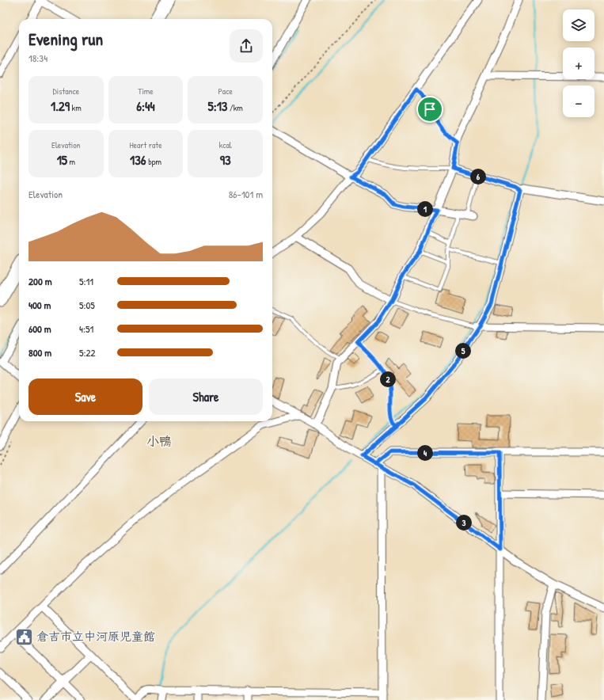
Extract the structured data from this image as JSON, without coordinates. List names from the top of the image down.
{
  "districts": ["小鴨"],
  "places": {
    "public building": ["倉吉市立中河原児童館"]
  },
  "page": {
    "map_buttons": ["+", "−"],
    "heading": ["Evening run", "18:34"],
    "stats": [
      ["Distance", "1.29 km"],
      ["Time", "6:44"],
      ["Pace", "5:13 /km"],
      ["Elevation", "15 m"],
      ["Heart rate", "136 bpm"],
      ["kcal", "93"]
    ],
    "pins": [
      "6",
      "1",
      "5",
      "2",
      "4",
      "3"
    ],
    "chart": ["Elevation", "86–101 m"],
    "list": [
      {
        "name": "200 m",
        "note": "5:11"
      },
      {
        "name": "400 m",
        "note": "5:05"
      },
      {
        "name": "600 m",
        "note": "4:51"
      },
      {
        "name": "800 m",
        "note": "5:22"
      }
    ],
    "buttons": ["Save", "Share"]
  }
}
